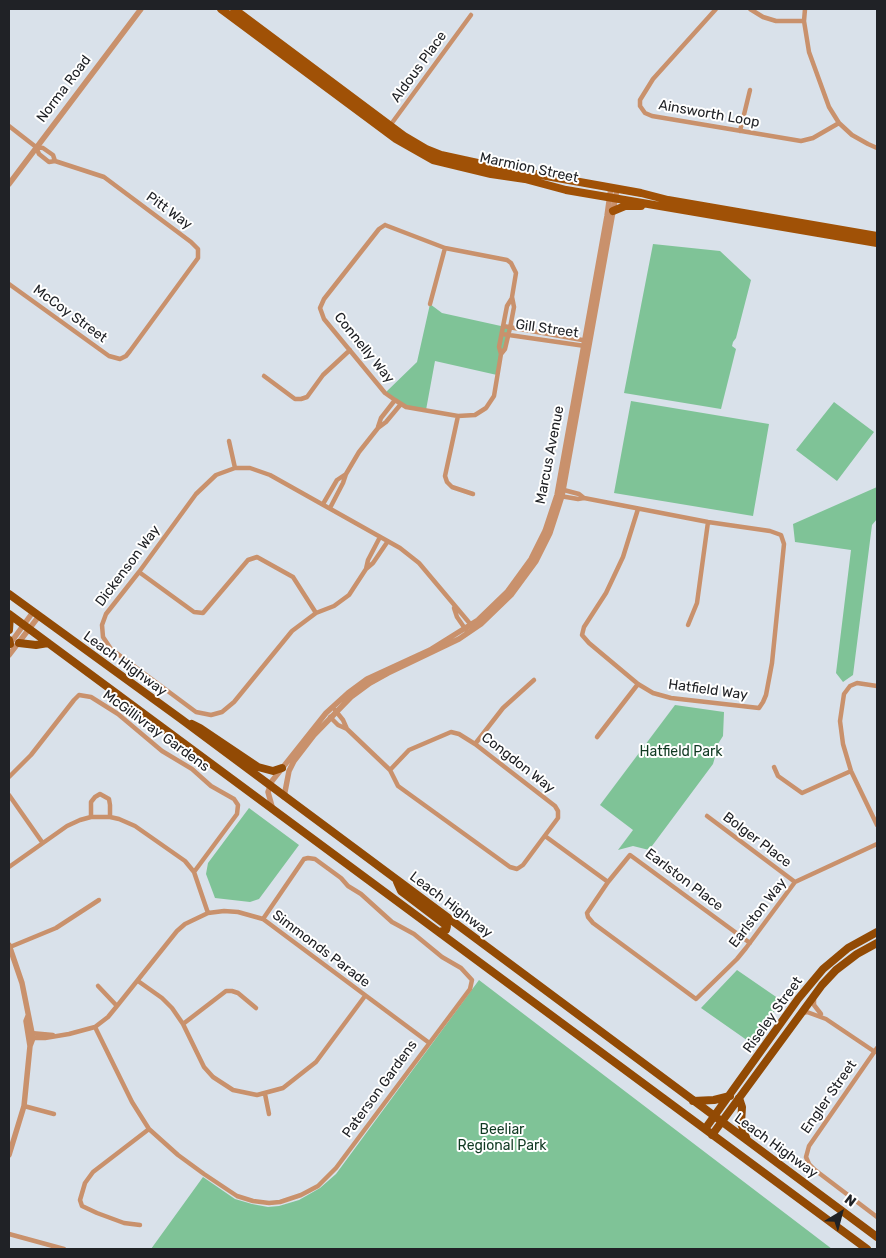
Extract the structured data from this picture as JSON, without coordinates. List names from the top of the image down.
{
  "streets": {
    "highway": ["Leach Highway", "Riseley Street"],
    "main road": ["Marmion Street"],
    "street": [
      "Aldous Place",
      "Norma Road",
      "Ainsworth Loop",
      "Pitt Way",
      "McCoy Street",
      "Gill Street",
      "Connelly Way",
      "Marcus Avenue",
      "Dickenson Way",
      "Hatfield Way",
      "McGillivray Gardens",
      "Congdon Way",
      "Bolger Place",
      "Earlston Place",
      "Earlston Way",
      "Simmonds Parade",
      "Paterson Gardens",
      "Engler Street"
    ]
  },
  "crossings": [
    ["Aldous Place", "Marmion Street"],
    ["Norma Road", "Pitt Way"],
    ["Marmion Street", "Marcus Avenue"],
    ["Pitt Way", "McCoy Street"],
    ["Gill Street", "Connelly Way"],
    ["Gill Street", "Marcus Avenue"],
    ["Marcus Avenue", "Leach Highway"],
    ["Marcus Avenue", "Hatfield Way"],
    ["Marcus Avenue", "Congdon Way"],
    ["Leach Highway", "Riseley Street"],
    ["Bolger Place", "Earlston Way"],
    ["Earlston Place", "Earlston Way"],
    ["Simmonds Parade", "Paterson Gardens"]
  ],
  "parks": ["Hatfield Park", "Beeliar Regional Park"],
  "north": "top right"
}
